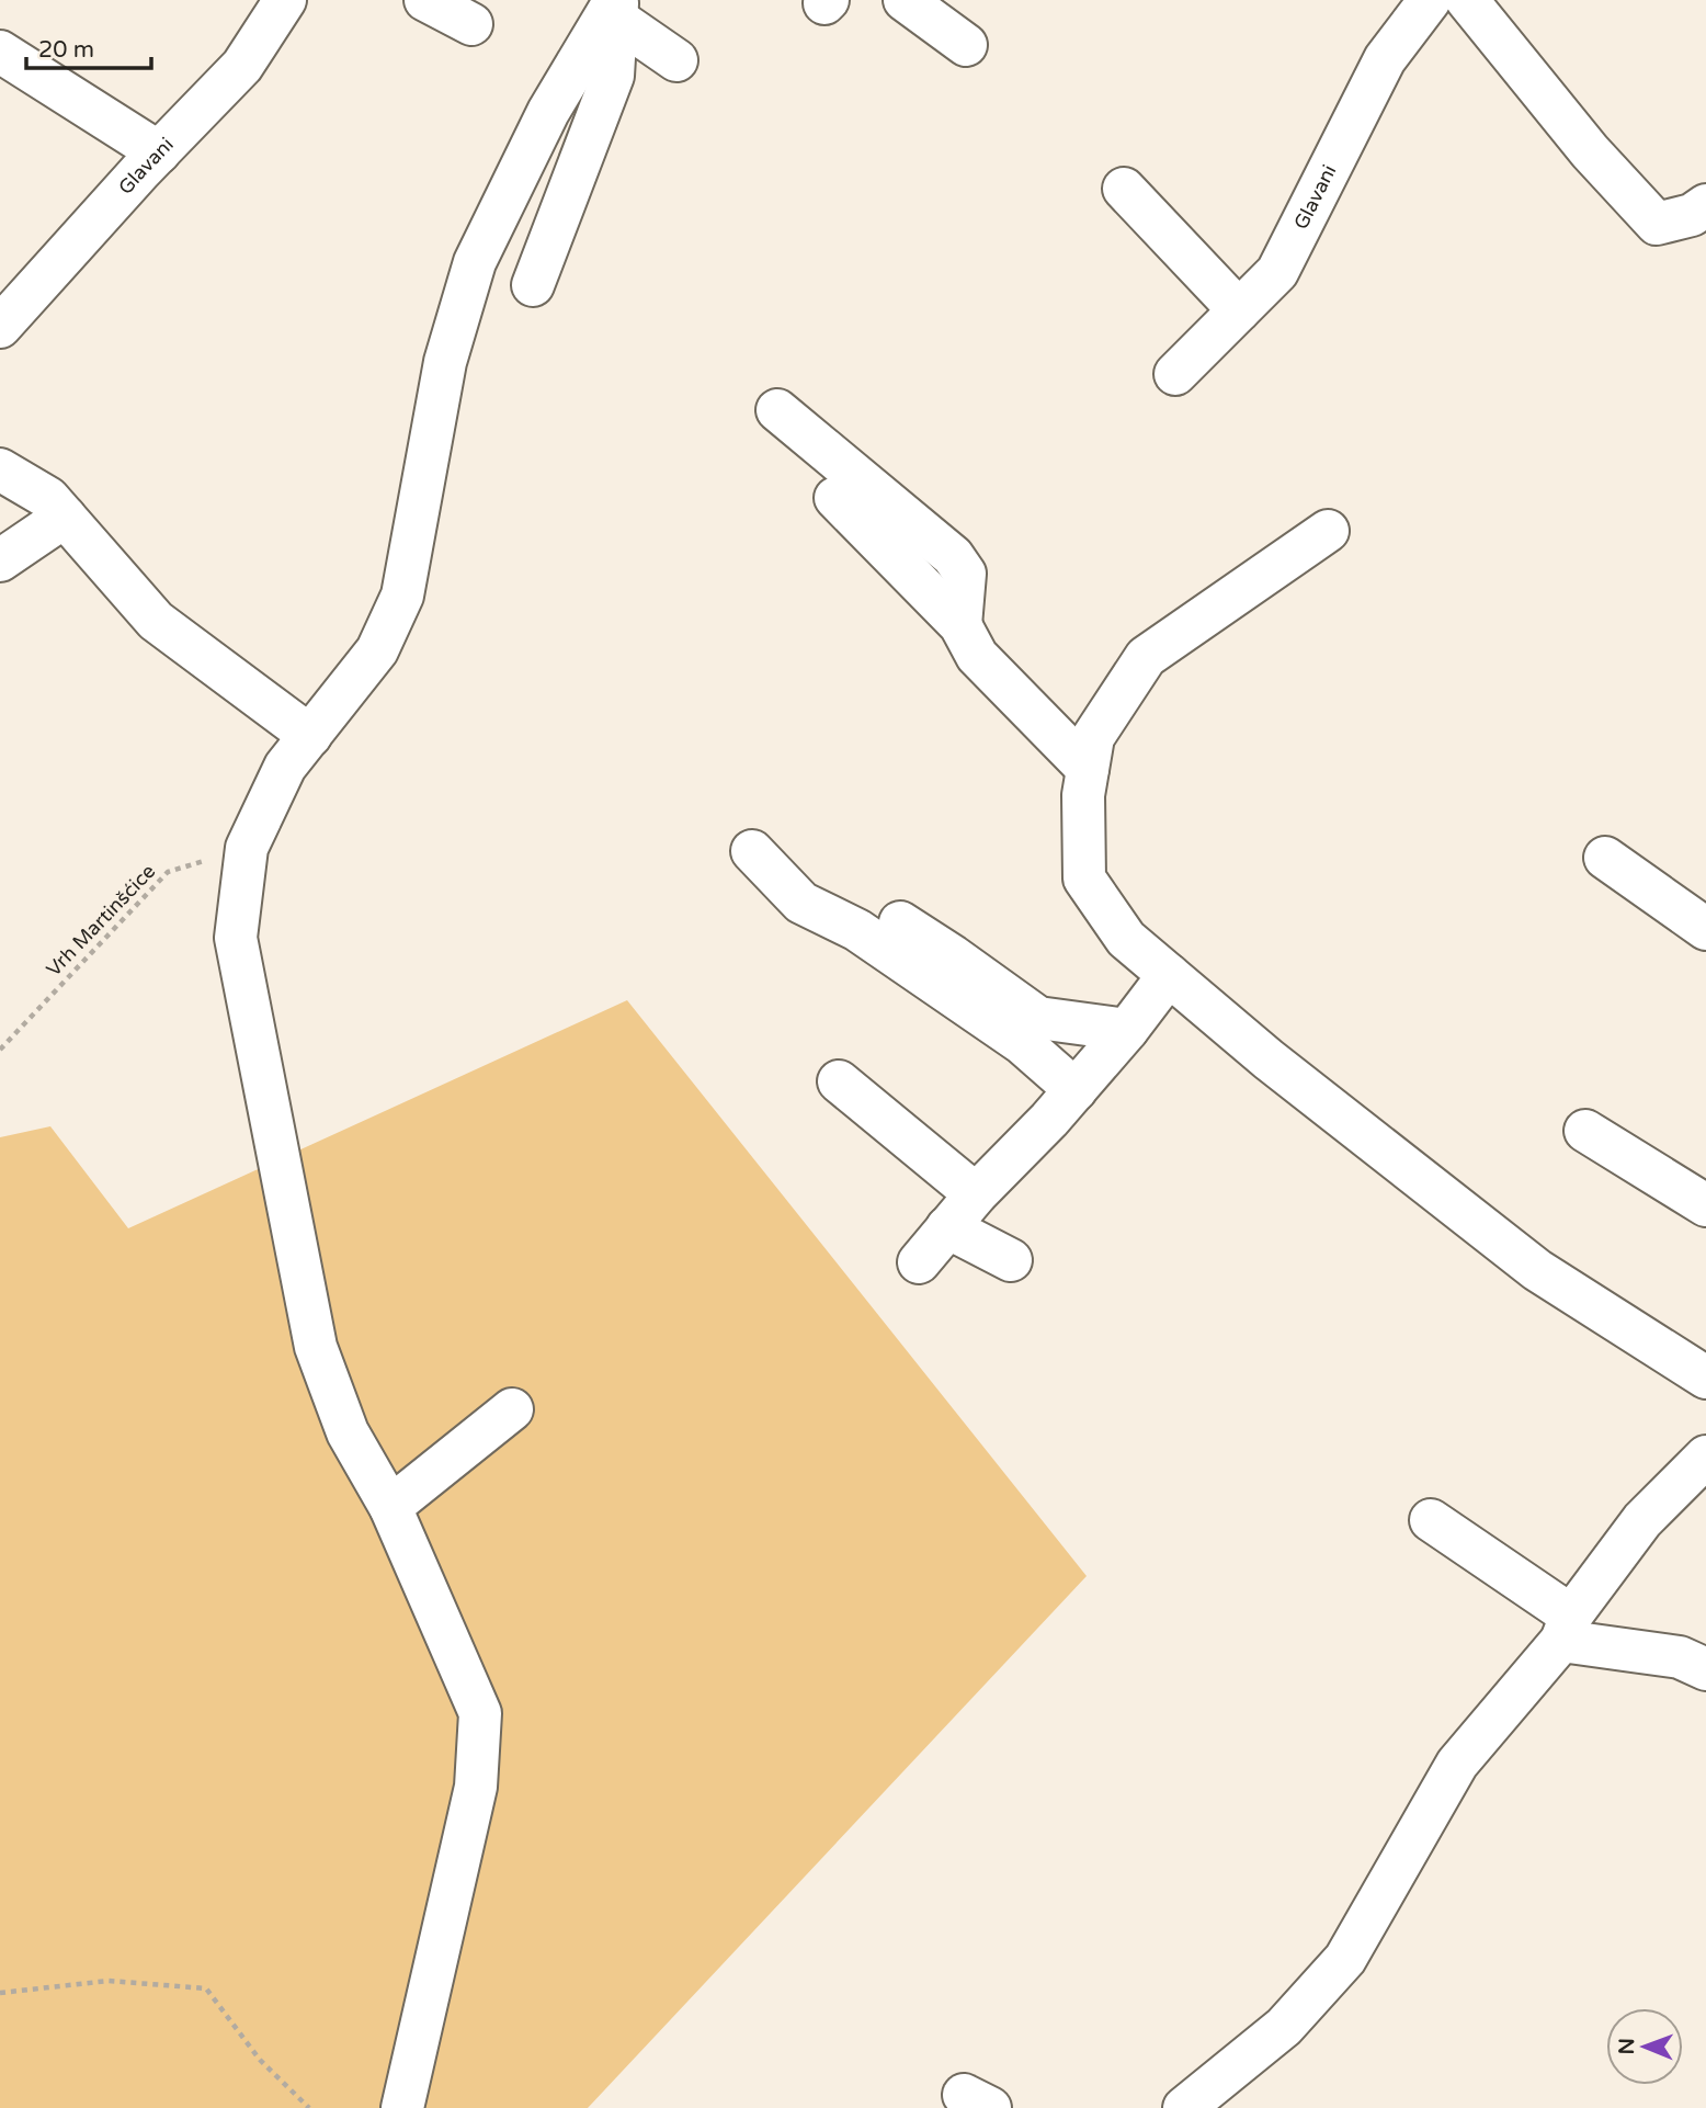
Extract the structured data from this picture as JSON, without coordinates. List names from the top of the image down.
{
  "streets": {
    "street": ["Glavani"],
    "path": ["Vrh Martinšćice"]
  },
  "scale_bar": "20 m",
  "north": "left"
}
